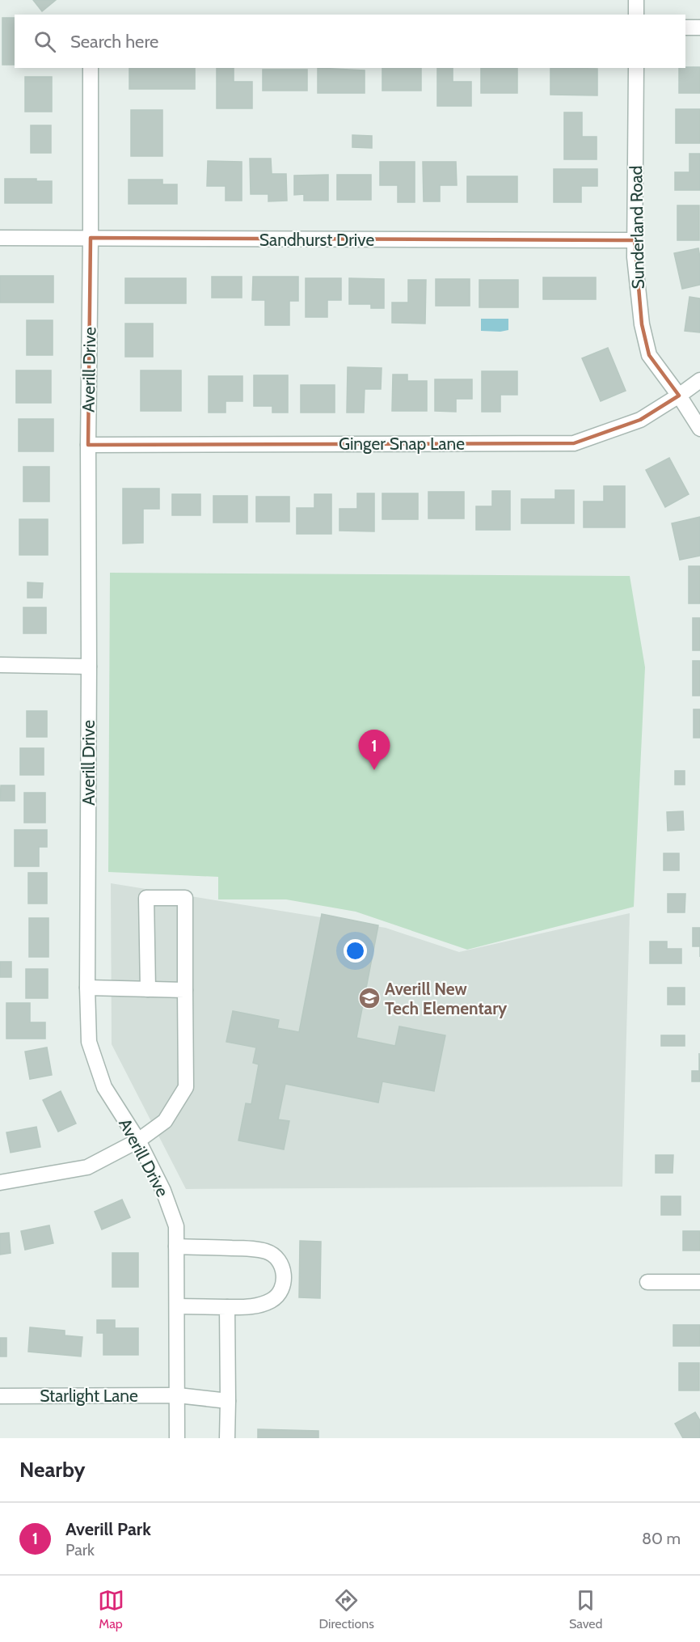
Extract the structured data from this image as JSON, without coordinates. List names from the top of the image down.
{
  "streets": {
    "street": [
      "Sunderland Road",
      "Sandhurst Drive",
      "Averill Drive",
      "Ginger Snap Lane",
      "Starlight Lane"
    ]
  },
  "crossings": [
    ["Sunderland Road", "Sandhurst Drive"],
    ["Sunderland Road", "Ginger Snap Lane"],
    ["Sandhurst Drive", "Averill Drive"],
    ["Averill Drive", "Ginger Snap Lane"],
    ["Averill Drive", "Starlight Lane"]
  ],
  "places": {
    "school or university": ["Averill New Tech Elementary"]
  },
  "page": {
    "search": "Search here",
    "pins": "1",
    "heading": "Nearby",
    "list": [
      {
        "mark": "1",
        "name": "Averill Park",
        "note": "Park",
        "value": "80 m"
      }
    ],
    "nav": ["Map", "Directions", "Saved"]
  }
}
